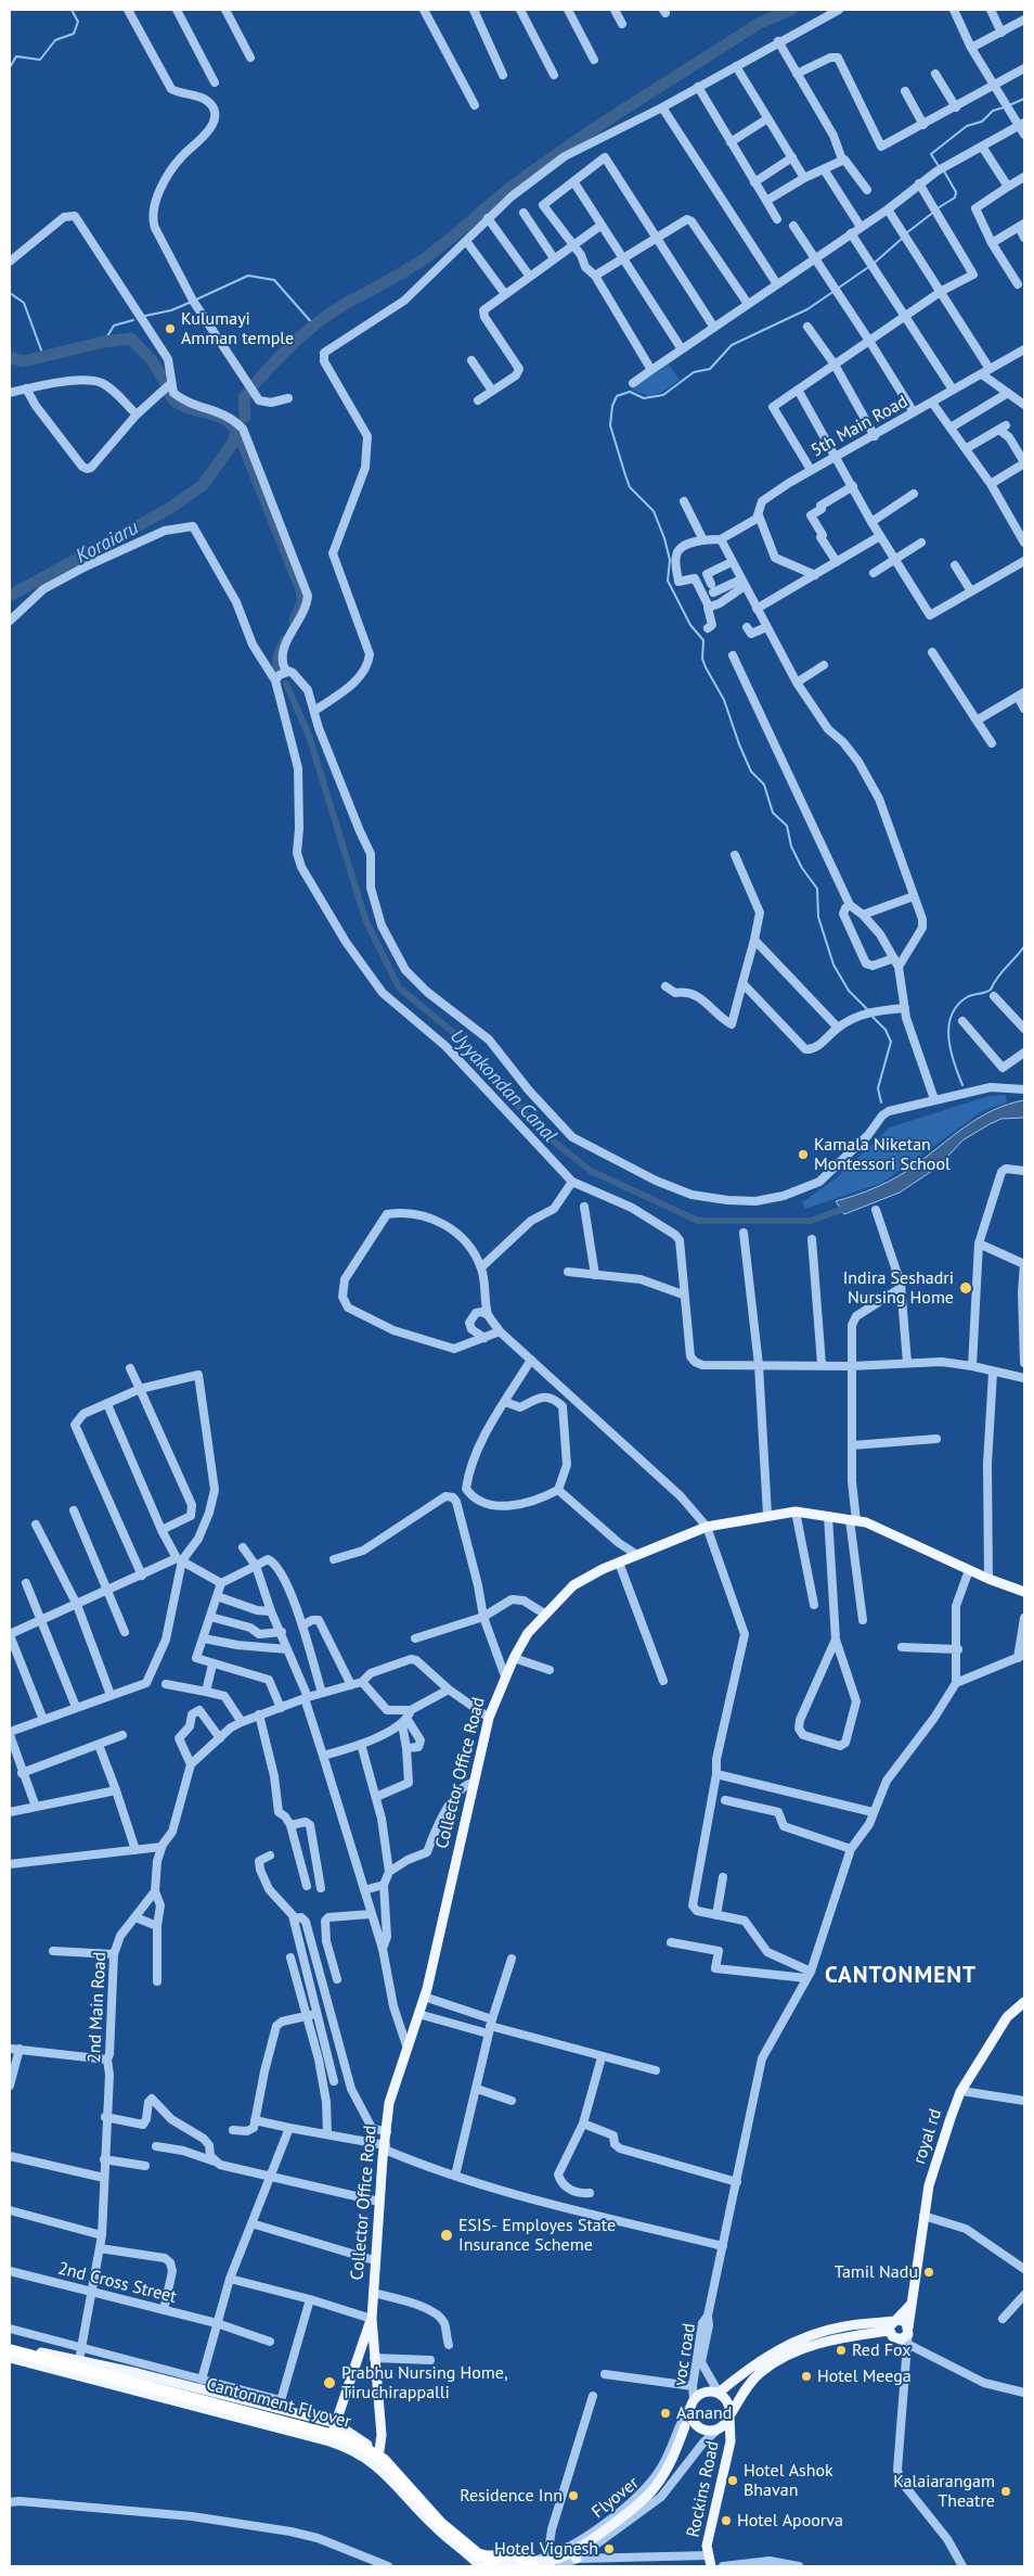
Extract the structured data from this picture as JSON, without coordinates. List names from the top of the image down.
{
  "streets": {
    "highway": ["Cantonment Flyover"],
    "main road": [
      "Collector Office Road",
      "royal rd",
      "Rockins Road",
      "Flyover"
    ],
    "street": [
      "5th Main Road",
      "2nd Main Road",
      "2nd Cross Street",
      "voc road"
    ]
  },
  "crossings": [
    ["Collector Office Road", "Flyover"],
    ["2nd Main Road", "2nd Cross Street"],
    ["voc road", "Rockins Road"],
    ["voc road", "Flyover"],
    ["Cantonment Flyover", "Flyover"],
    ["Rockins Road", "Flyover"]
  ],
  "districts": ["CANTONMENT"],
  "water": ["Koraiaru", "Uyyakondan Canal"],
  "places": [
    "Kulumayi Amman temple",
    "Kamala Niketan Montessori School",
    "Indira Seshadri Nursing Home",
    "ESIS- Employes State Insurance Scheme",
    "Tamil Nadu",
    "Red Fox",
    "Hotel Meega",
    "Prabhu Nursing Home, Tiruchirappalli",
    "Aanand",
    "Hotel Ashok Bhavan",
    "Kalaiarangam Theatre",
    "Residence Inn",
    "Hotel Apoorva",
    "Hotel Vignesh"
  ]
}
